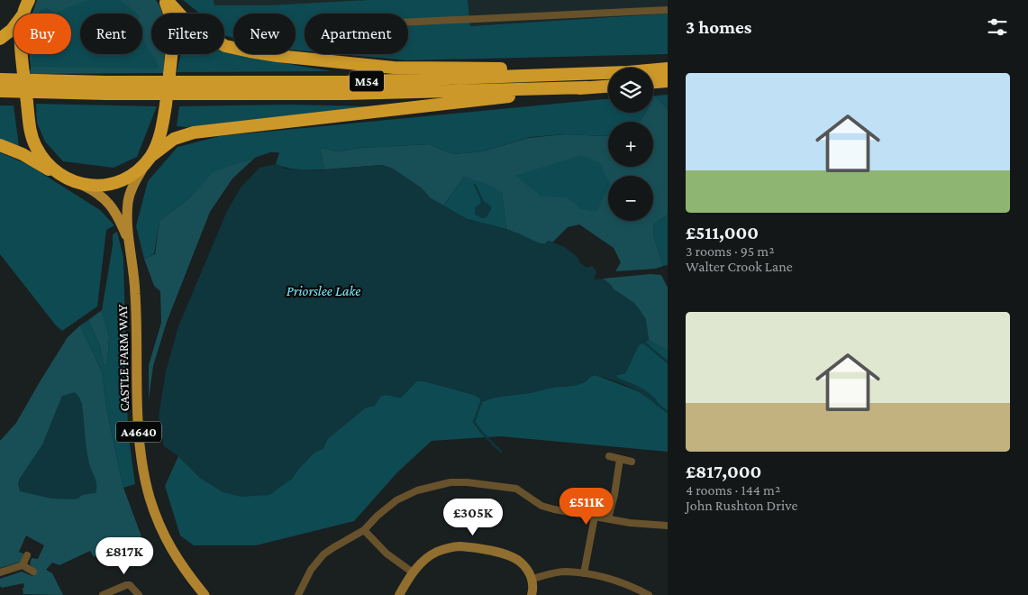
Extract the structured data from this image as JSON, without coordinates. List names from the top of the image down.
{
  "streets": {
    "highway": ["M54"],
    "main road": ["CASTLE FARM WAY", "A4640"]
  },
  "water": ["Priorslee Lake"],
  "page": {
    "heading": "3 homes",
    "chip": [
      "Buy",
      "Rent",
      "Filters",
      "New",
      "Apartment"
    ],
    "list": [
      {
        "name": "£511,000",
        "note": "3 rooms · 95 m² · Walter Crook Lane"
      },
      {
        "name": "£817,000",
        "note": "4 rooms · 144 m² · John Rushton Drive"
      }
    ],
    "map_buttons": ["+", "−"],
    "price": ["£511K", "£305K", "£817K"]
  }
}
